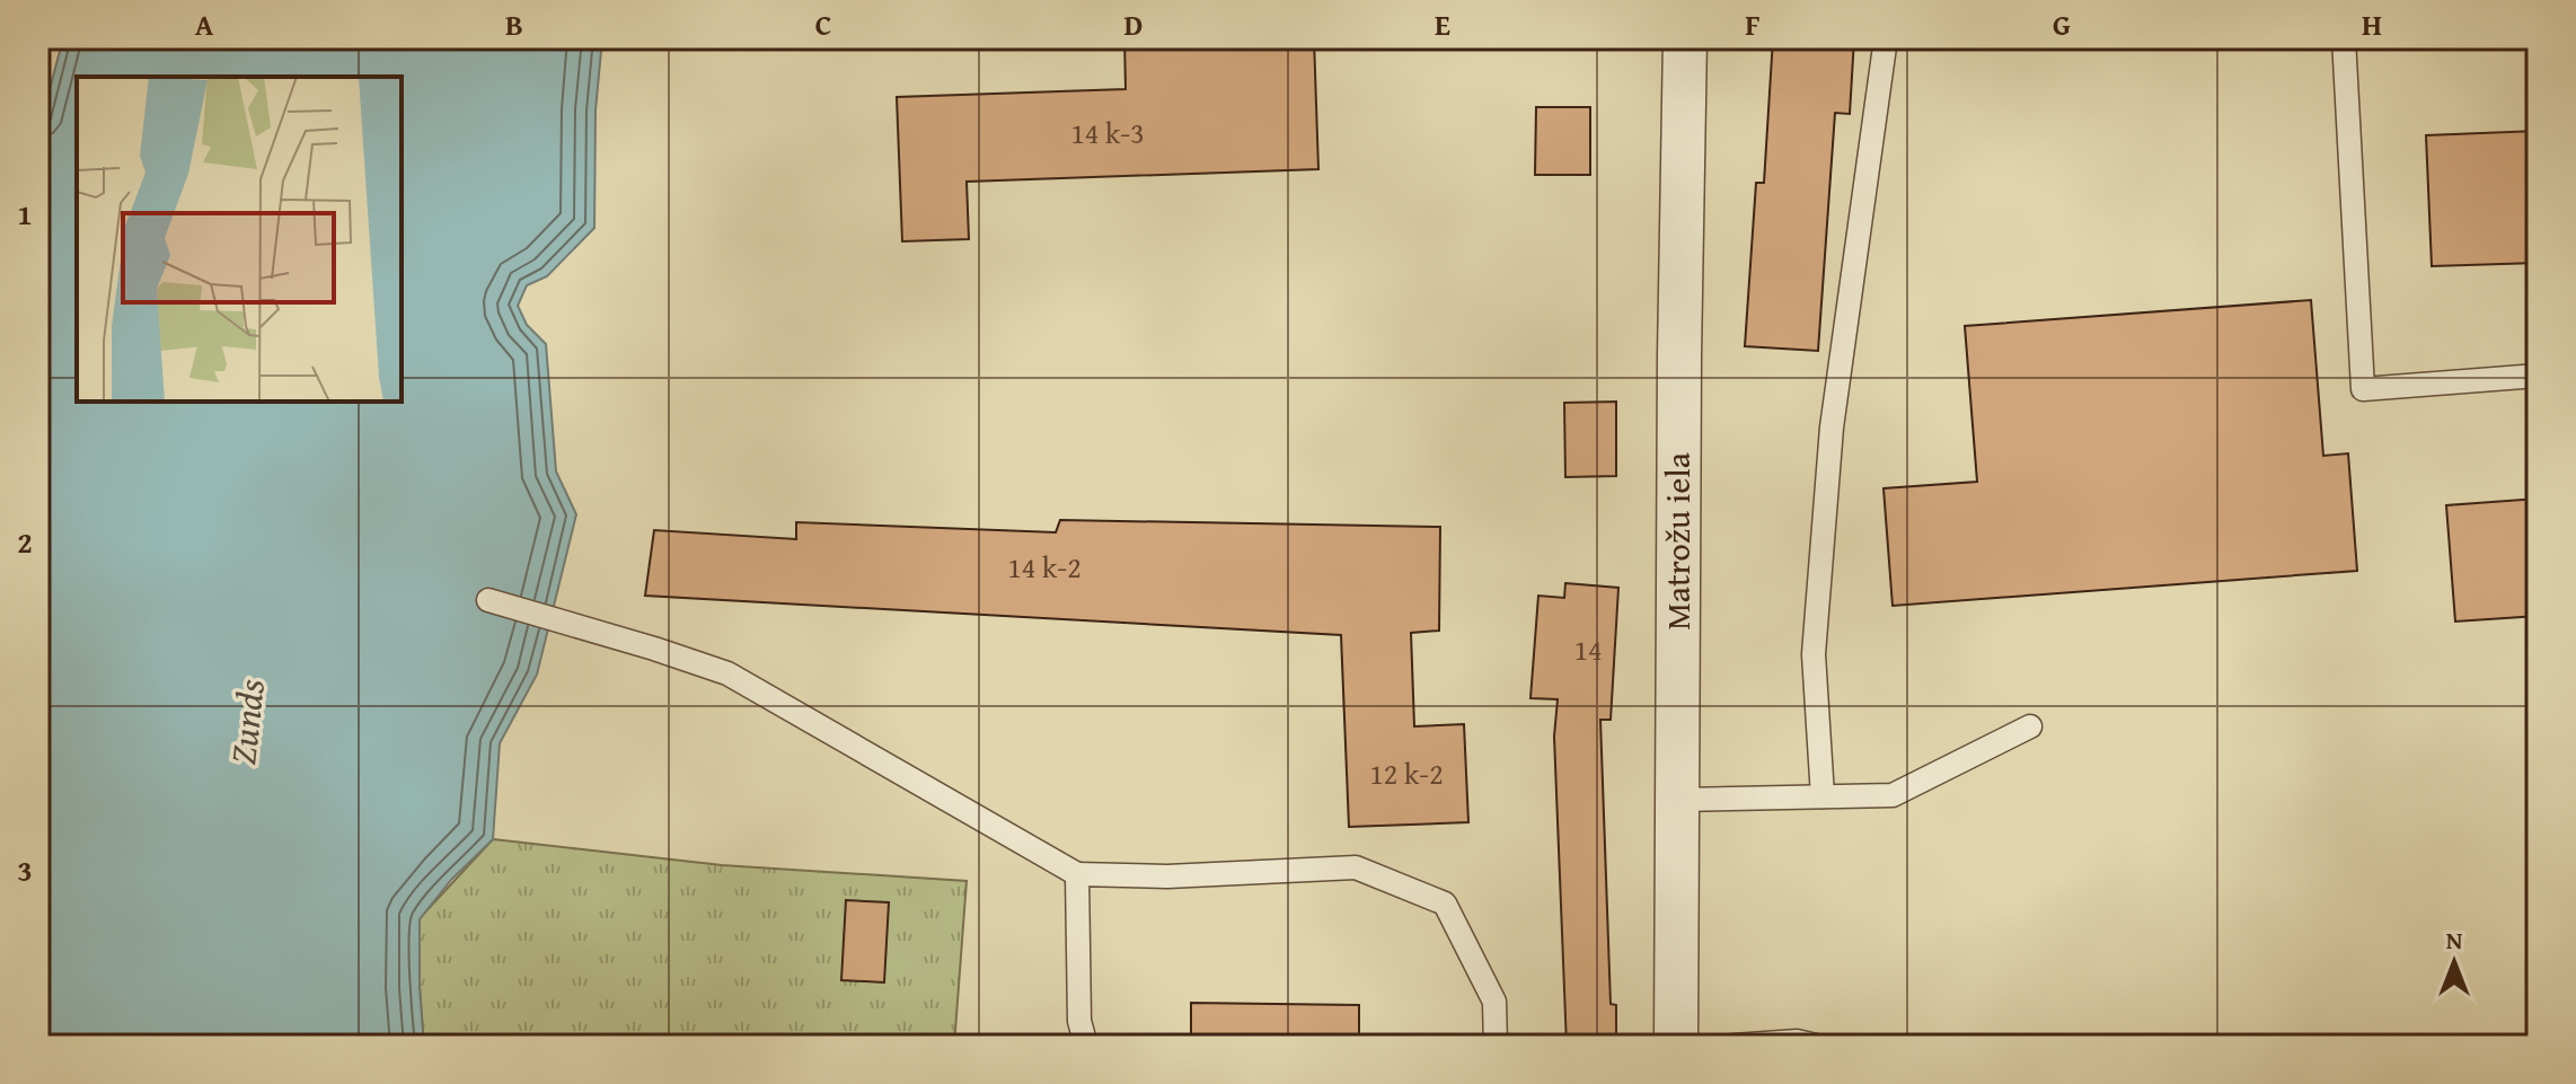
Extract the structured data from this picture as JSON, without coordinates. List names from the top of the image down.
{
  "streets": {
    "street": ["Matrožu iela"]
  },
  "water": ["Zunds"],
  "house_numbers": [
    "14 k-3",
    "14 k-2",
    "14",
    "12 k-2"
  ],
  "north": "top",
  "grid": {
    "columns": [
      "A",
      "B",
      "C",
      "D",
      "E",
      "F",
      "G",
      "H"
    ],
    "rows": ["1", "2", "3"]
  }
}
